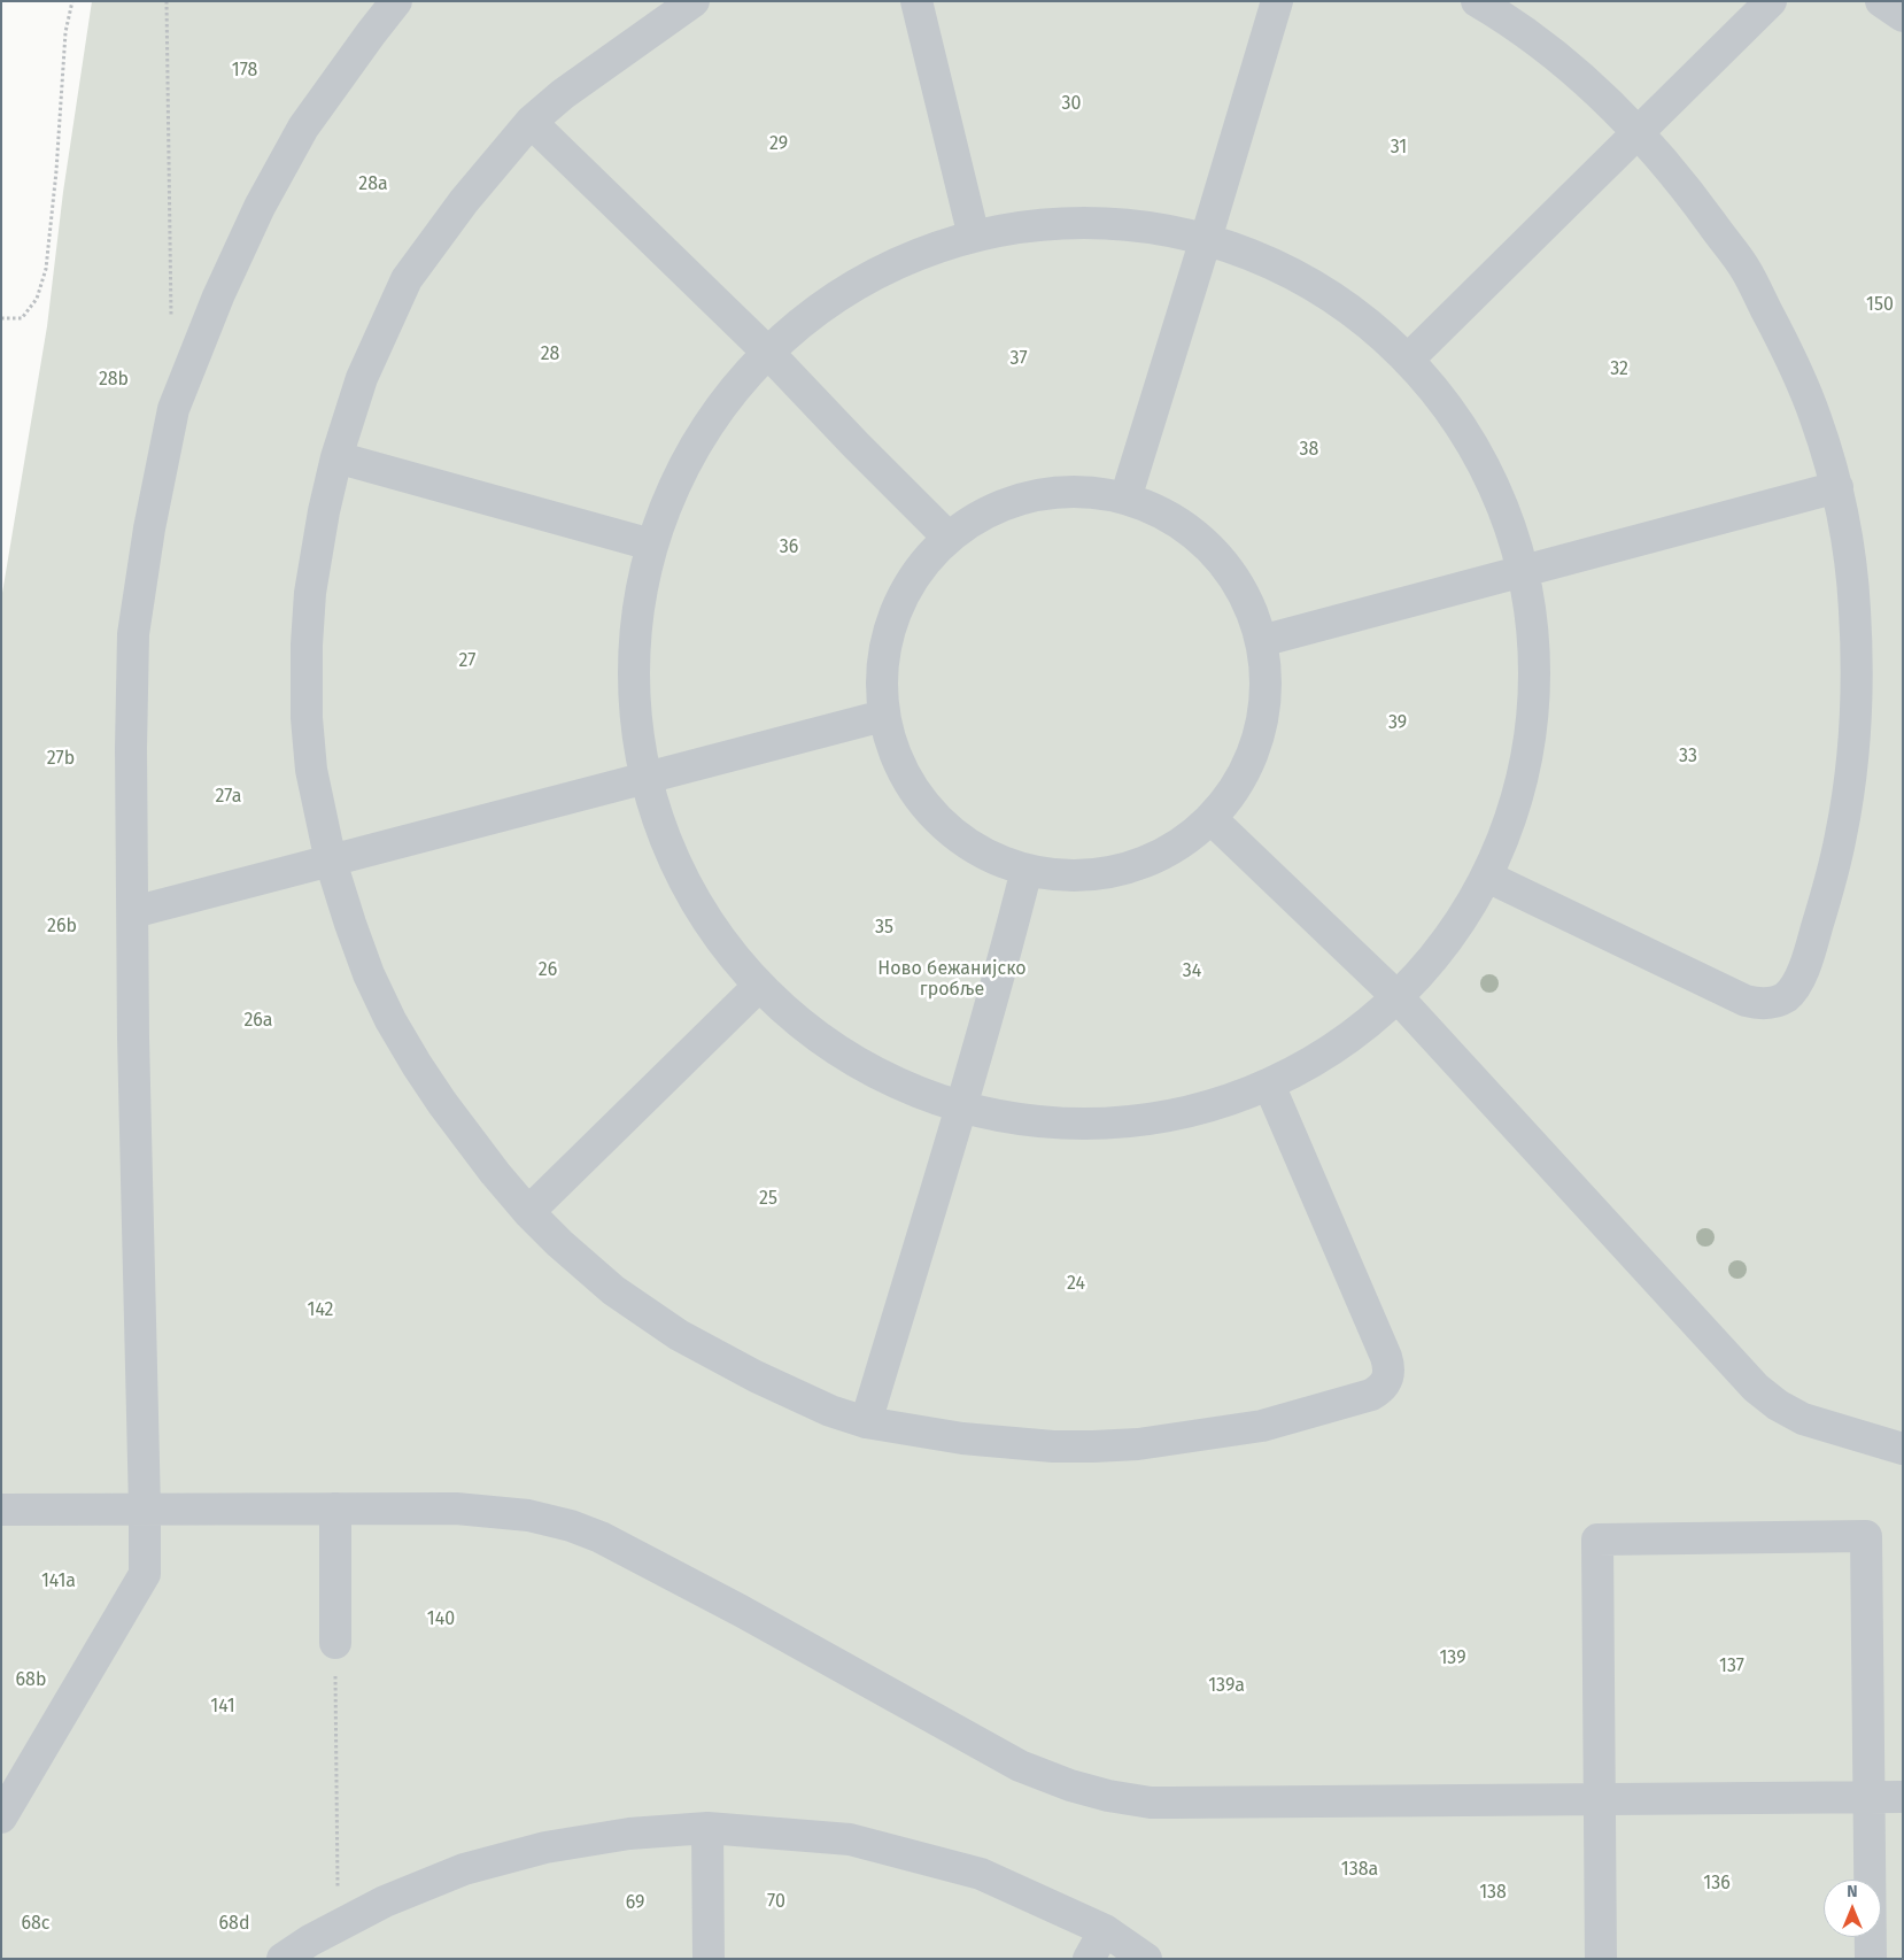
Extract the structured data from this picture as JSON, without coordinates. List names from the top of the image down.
{
  "parks": [
    "178",
    "30",
    "29",
    "31",
    "28a",
    "150",
    "28",
    "37",
    "32",
    "28b",
    "38",
    "36",
    "27",
    "39",
    "33",
    "27b",
    "27a",
    "26b",
    "35",
    "Ново бежанијско гробље",
    "26",
    "34",
    "26a",
    "25",
    "24",
    "142",
    "141a",
    "140",
    "139",
    "137",
    "68b",
    "139a",
    "141",
    "138a",
    "136",
    "138",
    "70",
    "69",
    "68c",
    "68d"
  ],
  "north": "top"
}
